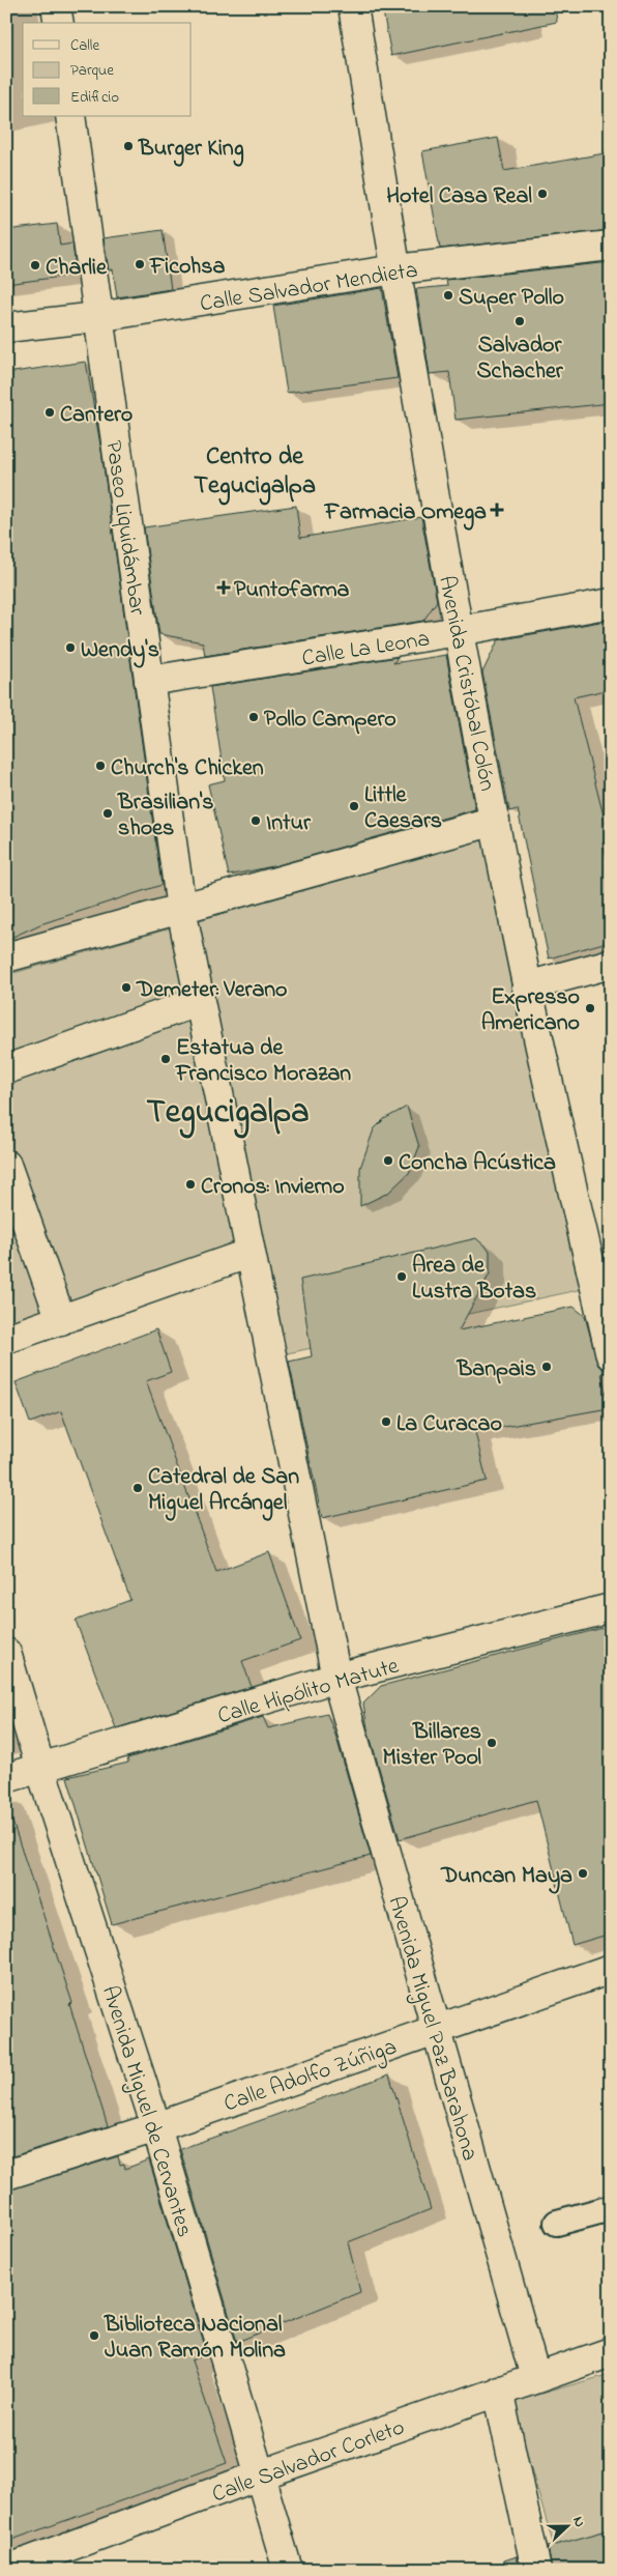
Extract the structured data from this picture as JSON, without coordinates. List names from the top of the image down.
{
  "streets": {
    "street": [
      "Calle Salvador Mendieta",
      "Paseo Liquidámbar",
      "Calle La Leona",
      "Avenida Cristóbal Colón",
      "Calle Hipólito Matute",
      "Avenida Miguel Paz Barahona",
      "Calle Adolfo Zúñiga",
      "Avenida Miguel de Cervantes",
      "Calle Salvador Corleto"
    ]
  },
  "crossings": [
    ["Calle Salvador Mendieta", "Paseo Liquidámbar"],
    ["Calle Salvador Mendieta", "Avenida Cristóbal Colón"],
    ["Paseo Liquidámbar", "Calle La Leona"],
    ["Paseo Liquidámbar", "Avenida Miguel Paz Barahona"],
    ["Calle La Leona", "Avenida Cristóbal Colón"],
    ["Calle Hipólito Matute", "Avenida Miguel Paz Barahona"],
    ["Calle Hipólito Matute", "Avenida Miguel de Cervantes"],
    ["Avenida Miguel Paz Barahona", "Calle Adolfo Zúñiga"],
    ["Avenida Miguel Paz Barahona", "Calle Salvador Corleto"],
    ["Calle Adolfo Zúñiga", "Avenida Miguel de Cervantes"],
    ["Avenida Miguel de Cervantes", "Calle Salvador Corleto"]
  ],
  "districts": ["Centro de Tegucigalpa", "Tegucigalpa"],
  "places": {
    "other": [
      "Burger King",
      "Hotel Casa Real",
      "Ficohsa",
      "Charlie",
      "Super Pollo",
      "Salvador Schacher",
      "Cantero",
      "Wendy's",
      "Pollo Campero",
      "Church's Chicken",
      "Little Caesars",
      "Brasilian's shoes",
      "Intur",
      "Demeter: Verano",
      "Expresso Americano",
      "Estatua de Francisco Morazan",
      "Concha Acústica",
      "Cronos: Invierno",
      "Area de Lustra Botas",
      "Banpais",
      "La Curacao",
      "Catedral de San Miguel Arcángel",
      "Billares Mister Pool",
      "Duncan Maya",
      "Biblioteca Nacional Juan Ramón Molina"
    ],
    "health": ["Farmacia Omega", "Puntofarma"]
  },
  "legend": ["Calle", "Parque", "Edificio"],
  "north": "right"
}
